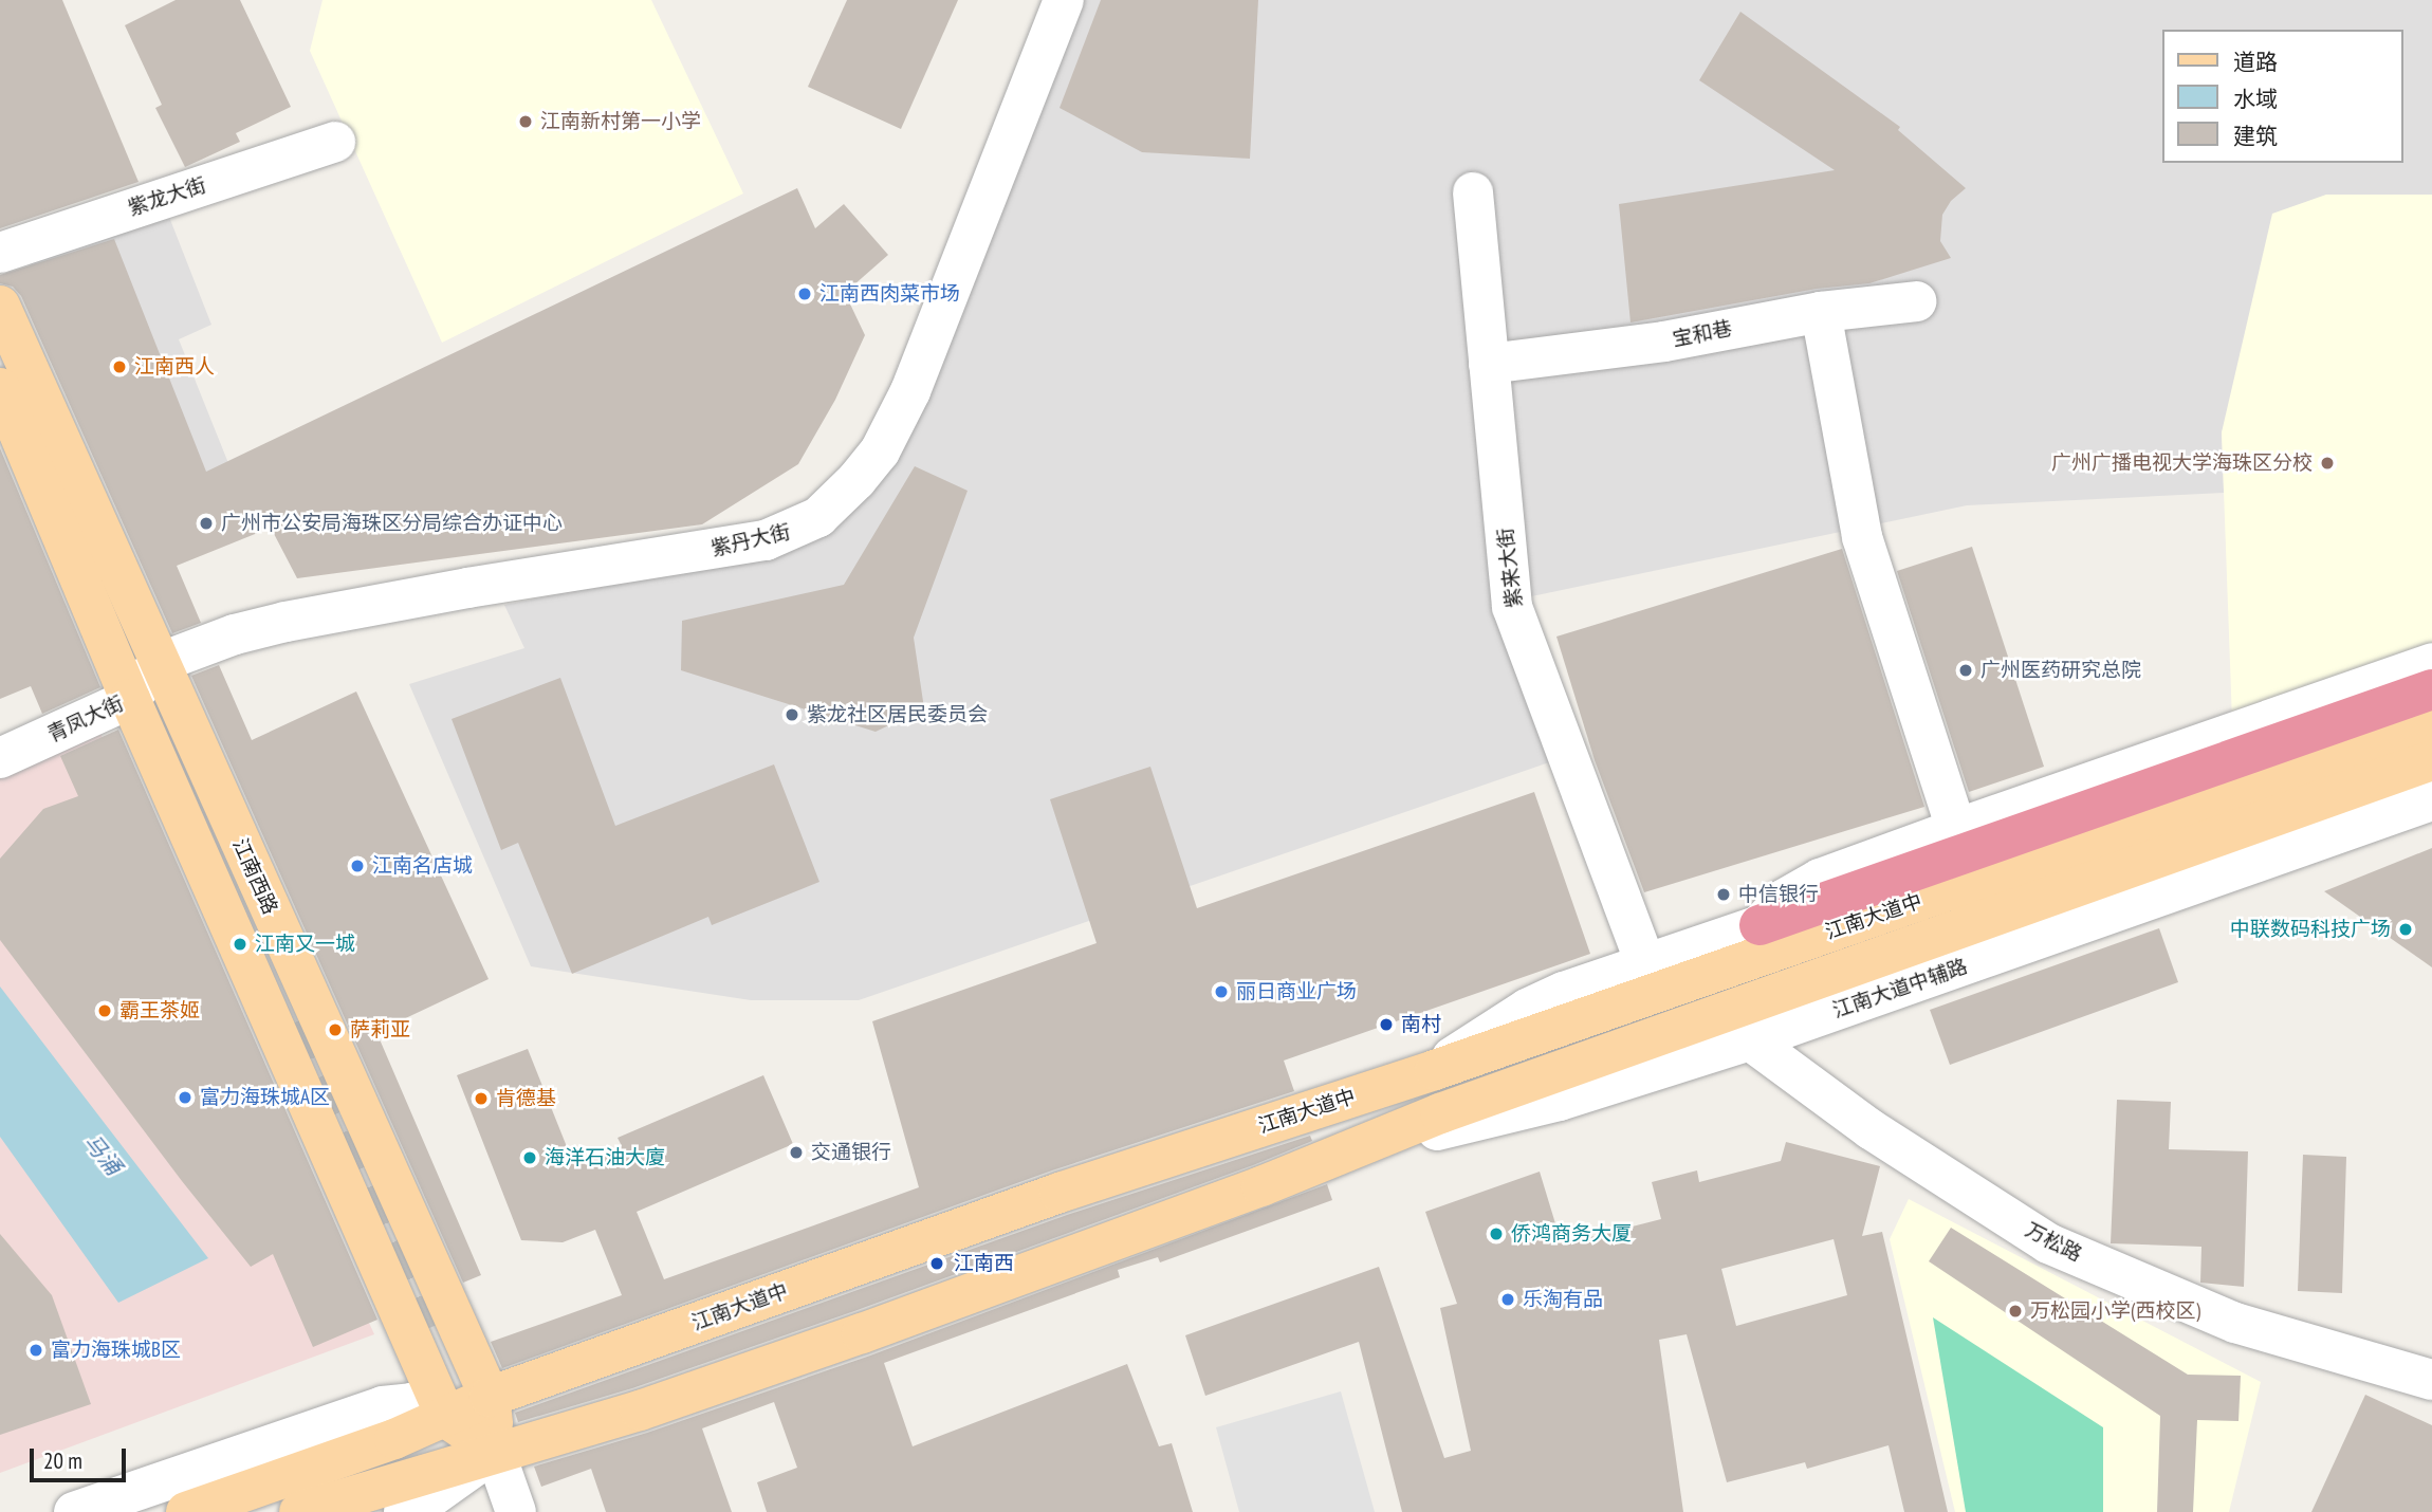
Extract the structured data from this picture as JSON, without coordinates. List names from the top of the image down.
{
  "streets": {
    "main road": ["江南西路", "江南大道中"],
    "street": [
      "紫龙大街",
      "宝和巷",
      "紫丹大街",
      "紫来大街",
      "青凤大街",
      "江南大道中辅路",
      "万松路"
    ]
  },
  "crossings": [
    ["宝和巷", "紫来大街"],
    ["紫丹大街", "青凤大街"],
    ["紫丹大街", "江南西路"],
    ["青凤大街", "江南西路"],
    ["江南西路", "江南大道中"],
    ["江南大道中", "江南大道中辅路"],
    ["江南大道中", "万松路"],
    ["江南大道中辅路", "万松路"]
  ],
  "water": ["马涌"],
  "places": [
    "江南新村第一小学",
    "江南西肉菜市场",
    "江南西人",
    "广州广播电视大学海珠区分校",
    "广州市公安局海珠区分局综合办证中心",
    "广州医药研究总院",
    "紫龙社区居民委员会",
    "江南名店城",
    "中信银行",
    "中联数码科技广场",
    "江南又一城",
    "丽日商业广场",
    "霸王茶姬",
    "南村",
    "萨莉亚",
    "富力海珠城A区",
    "肯德基",
    "交通银行",
    "海洋石油大廈",
    "侨鸿商务大厦",
    "江南西",
    "乐淘有品",
    "万松园小学(西校区)",
    "富力海珠城B区"
  ],
  "legend": ["道路", "水域", "建筑"],
  "scale_bar": "20 m"
}
